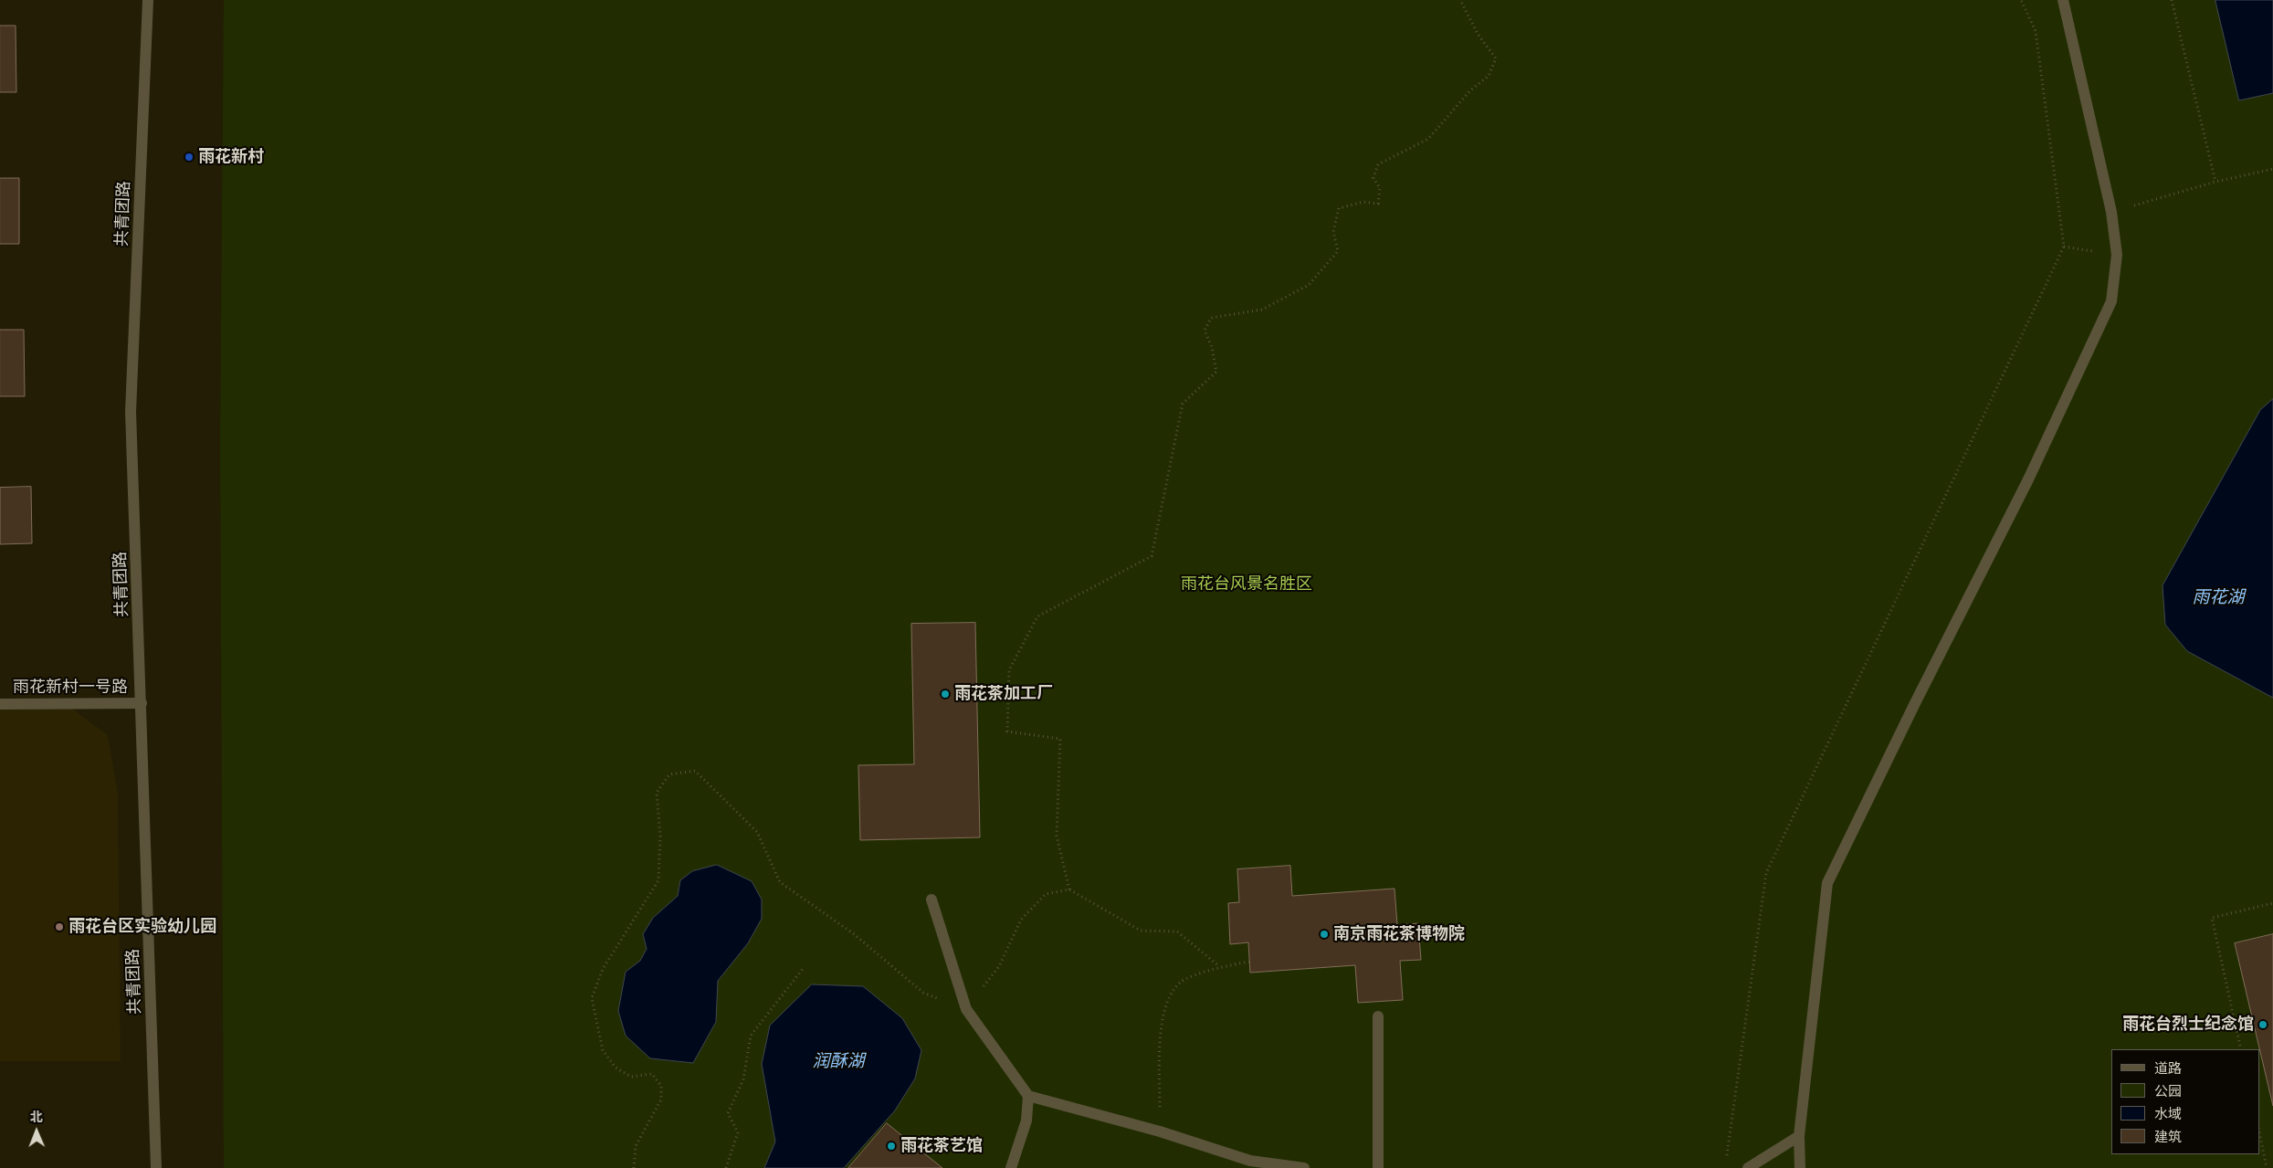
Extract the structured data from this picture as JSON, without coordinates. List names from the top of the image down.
{
  "streets": {
    "street": ["共青团路", "雨花新村一号路"]
  },
  "crossings": [
    ["共青团路", "雨花新村一号路"]
  ],
  "water": ["雨花湖", "润酥湖"],
  "parks": ["雨花台风景名胜区"],
  "places": [
    "雨花新村",
    "雨花茶加工厂",
    "雨花台区实验幼儿园",
    "南京雨花茶博物院",
    "雨花台烈士纪念馆",
    "雨花茶艺馆"
  ],
  "legend": [
    "道路",
    "公园",
    "水域",
    "建筑"
  ],
  "north": "top"
}
